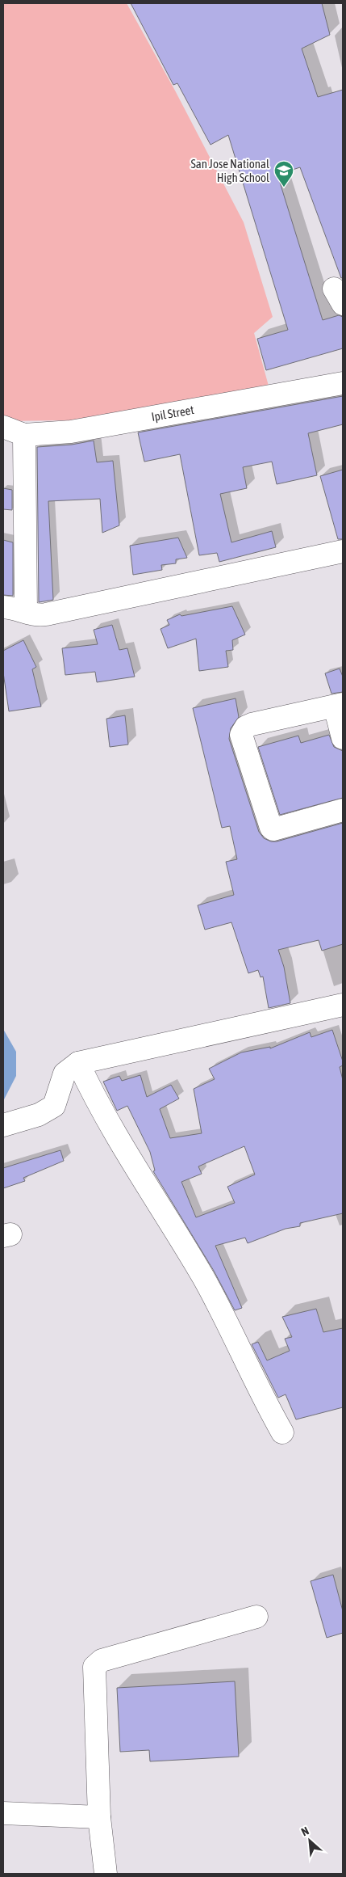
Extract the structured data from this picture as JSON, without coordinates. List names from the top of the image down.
{
  "streets": {
    "street": ["Ipil Street"]
  },
  "places": {
    "school or university": ["San Jose National High School"]
  },
  "north": "top left"
}
